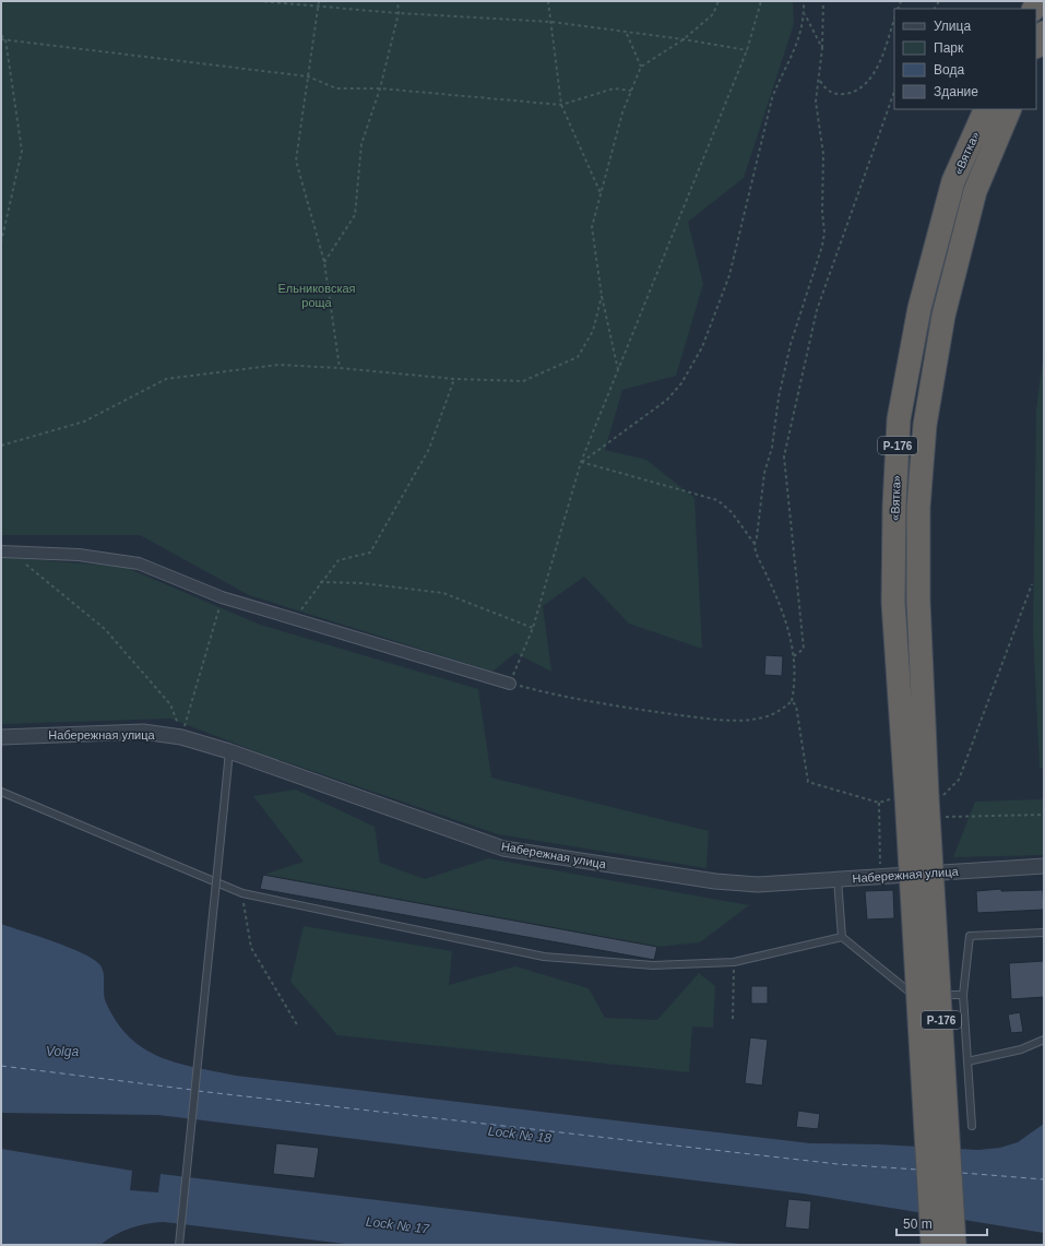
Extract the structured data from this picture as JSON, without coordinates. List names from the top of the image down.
{
  "streets": {
    "highway": ["«Вятка»", "Р-176"],
    "street": ["Набережная улица"]
  },
  "crossings": [
    ["«Вятка»", "Р-176"]
  ],
  "water": ["Volga", "Lock № 18", "Lock № 17"],
  "parks": ["Ельниковская роща"],
  "legend": [
    "Улица",
    "Парк",
    "Вода",
    "Здание"
  ],
  "scale_bar": "50 m"
}
